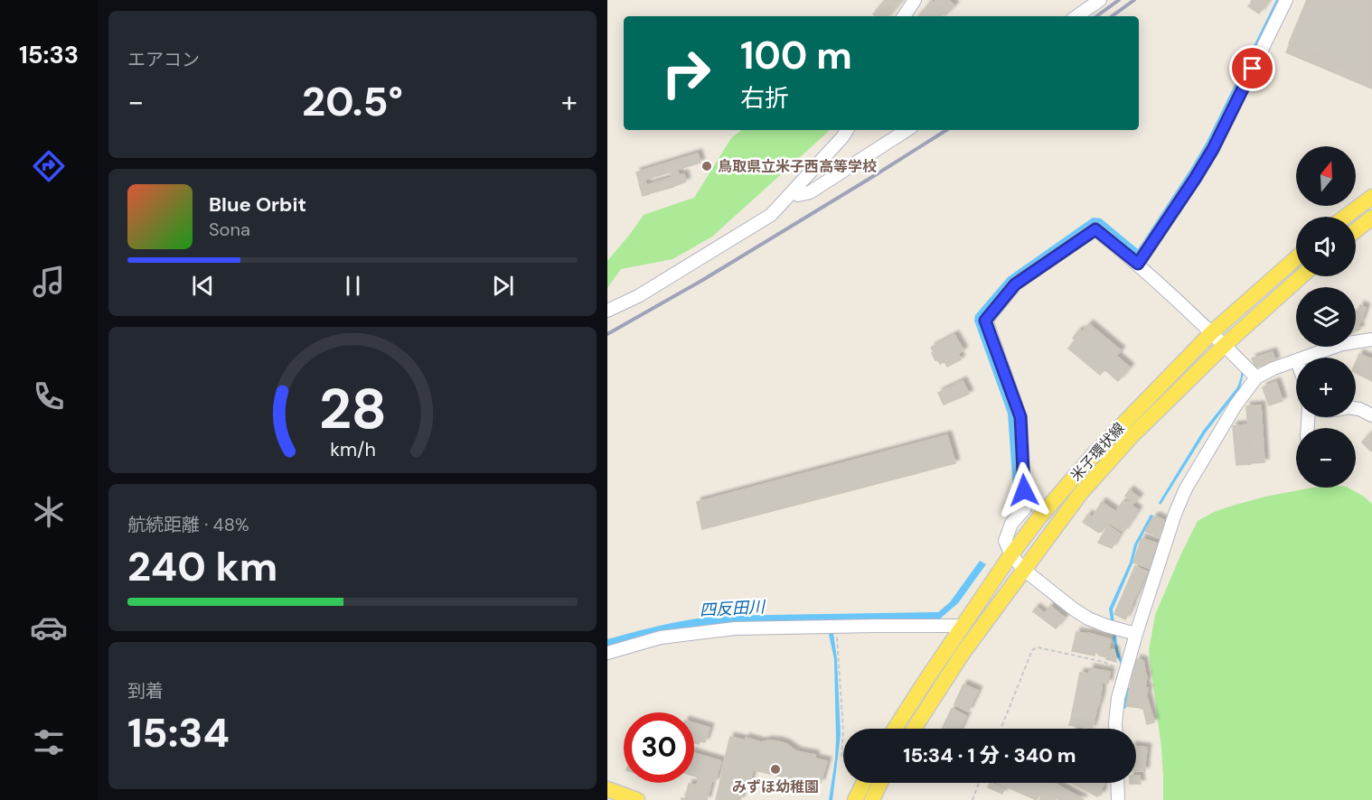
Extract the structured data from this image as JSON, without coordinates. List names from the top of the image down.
{
  "streets": {
    "main road": ["米子環状線"]
  },
  "water": ["四反田川"],
  "places": ["鳥取県立米子西高等学校", "みずほ幼稚園"],
  "north": "top",
  "page": {
    "tabs": "15:33",
    "tile": [
      "エアコン",
      ["航続距離 · 48%", "240 km"],
      ["到着", "15:34"]
    ],
    "turn": ["100 m", "右折"],
    "heat": ["−", "20.5°", "+"],
    "map_buttons": ["+", "−"],
    "song": ["Blue Orbit", "Sona"],
    "limit": "30",
    "trip": "15:34 · 1 分 · 340 m",
    "gauge": ["28", "km/h"]
  }
}
